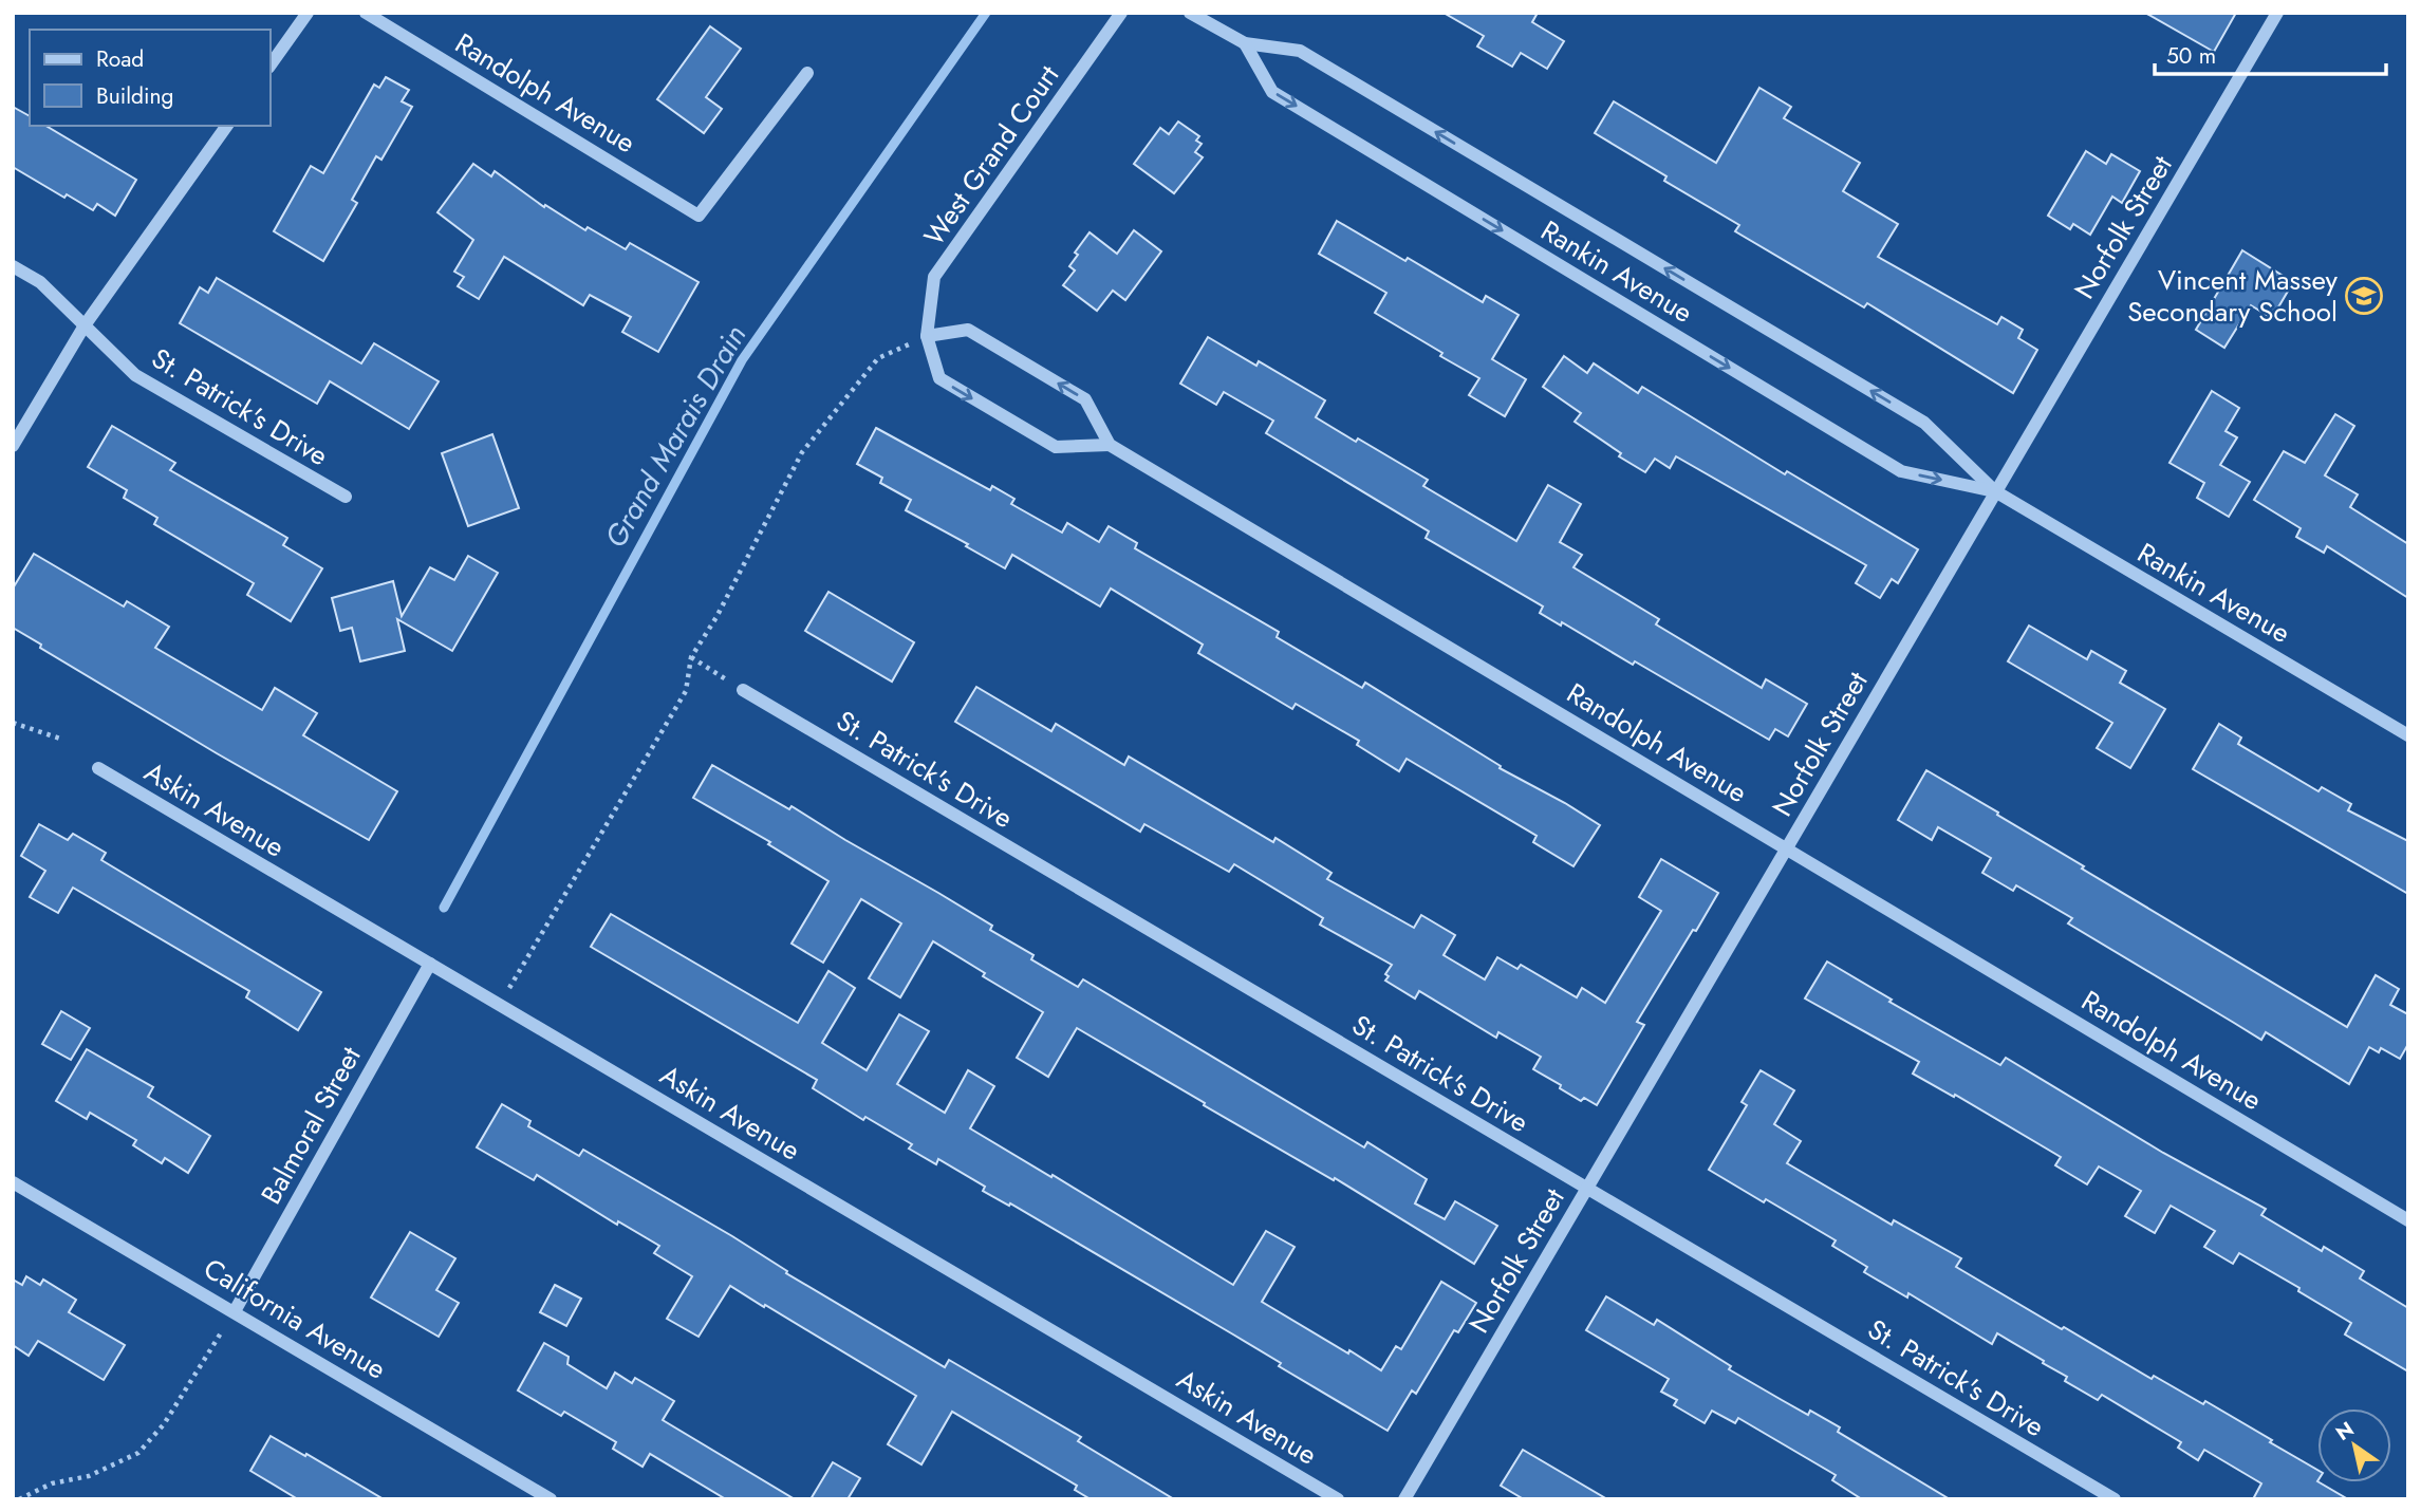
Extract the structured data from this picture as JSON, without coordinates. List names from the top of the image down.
{
  "streets": {
    "street": [
      "Randolph Avenue",
      "West Grand Court",
      "Norfolk Street",
      "Rankin Avenue",
      "St. Patrick's Drive",
      "Askin Avenue",
      "Balmoral Street",
      "California Avenue"
    ]
  },
  "crossings": [
    ["Randolph Avenue", "Norfolk Street"],
    ["Norfolk Street", "Rankin Avenue"],
    ["Norfolk Street", "St. Patrick's Drive"],
    ["Askin Avenue", "Balmoral Street"],
    ["Balmoral Street", "California Avenue"]
  ],
  "water": ["Grand Marais Drain"],
  "places": {
    "school or university": ["Vincent Massey Secondary School"]
  },
  "legend": ["Road", "Building"],
  "scale_bar": "50 m",
  "north": "top left"
}
